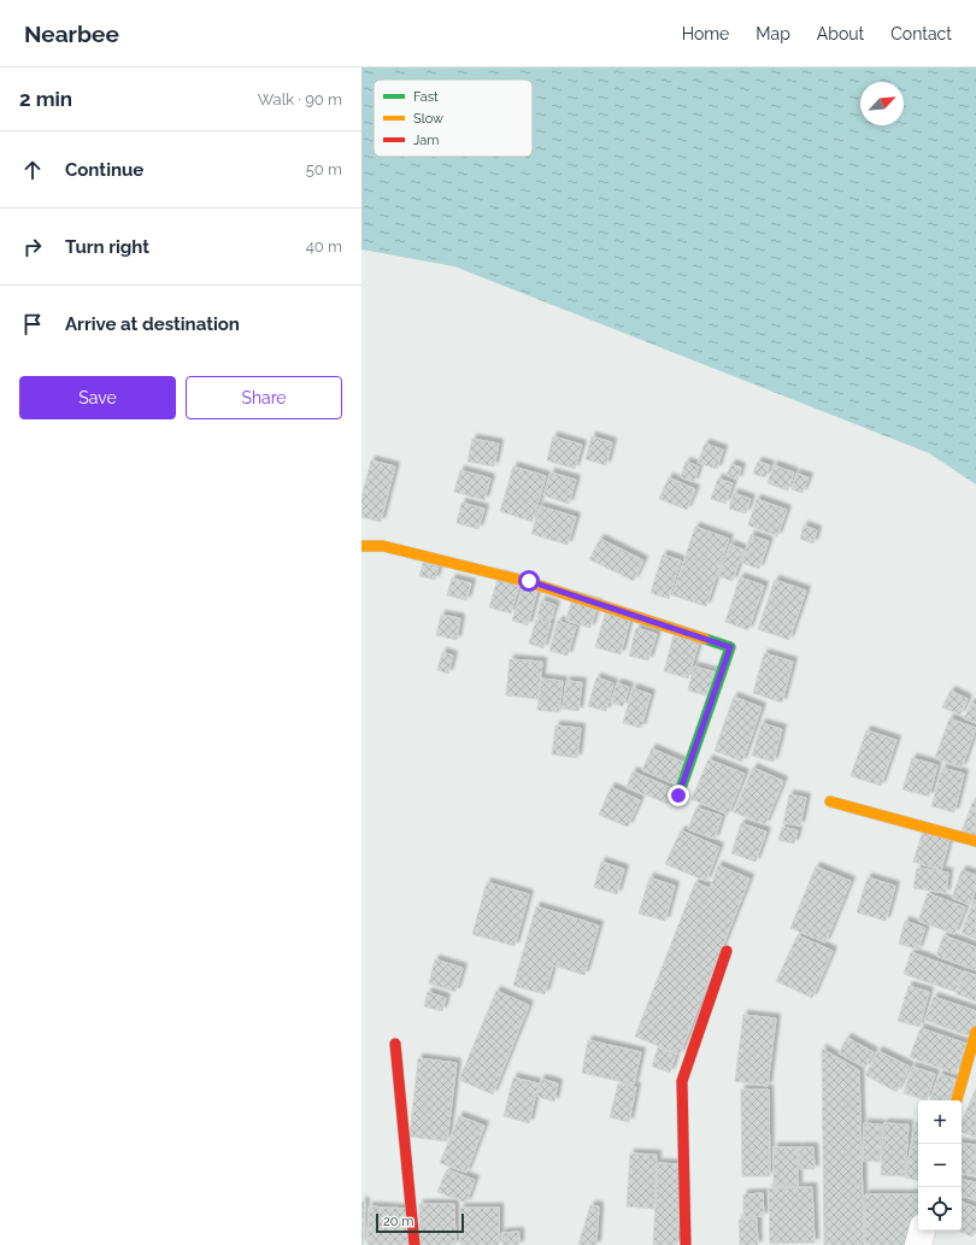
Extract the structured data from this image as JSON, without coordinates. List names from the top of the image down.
{
  "legend": ["Fast", "Slow", "Jam"],
  "scale_bar": "20 m",
  "north": "top right",
  "page": {
    "header": "Nearbee",
    "nav": [
      "Home",
      "Map",
      "About",
      "Contact"
    ],
    "heading": ["2 min", "Walk · 90 m"],
    "list": [
      ["Continue", "50 m"],
      ["Turn right", "40 m"],
      "Arrive at destination"
    ],
    "buttons": ["Save", "Share"],
    "map_buttons": ["+", "−"],
    "scale": "20 m"
  }
}
